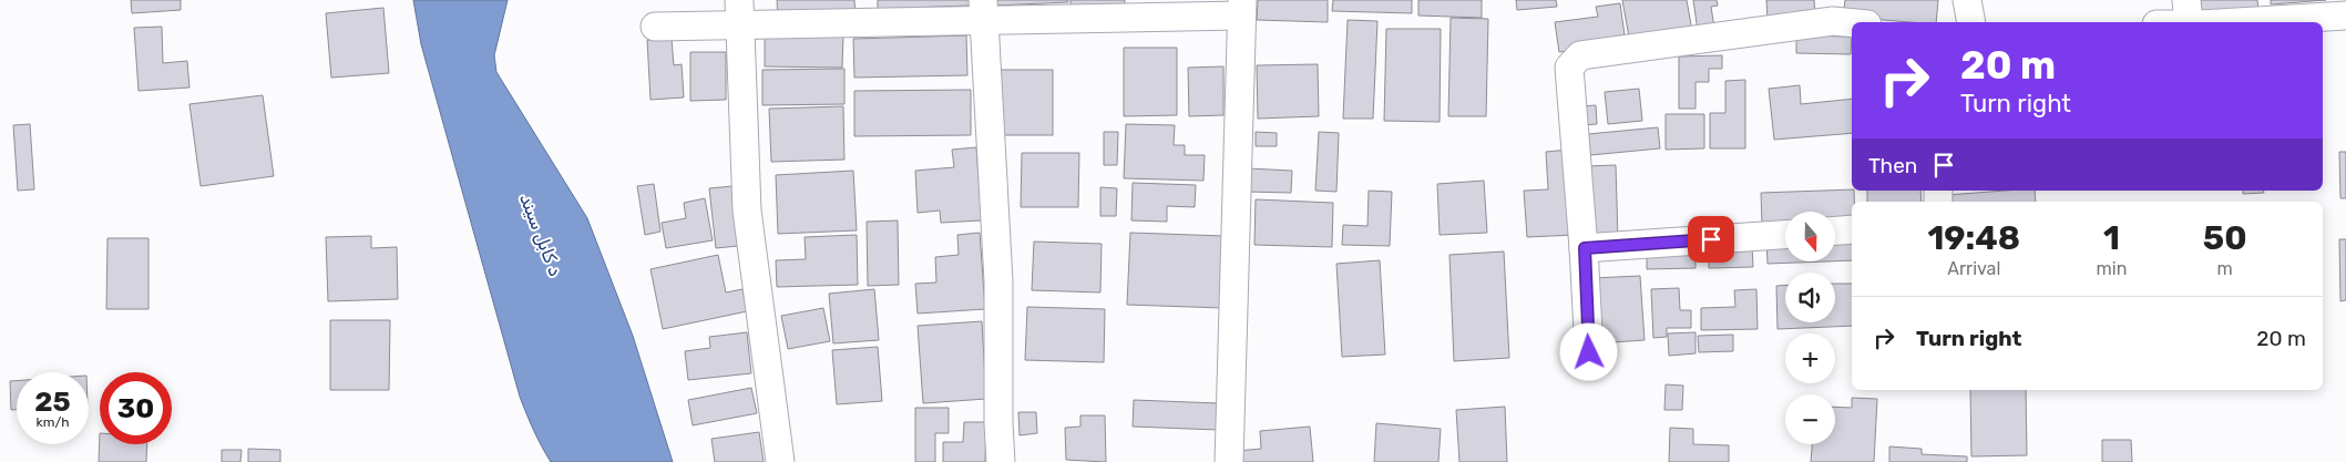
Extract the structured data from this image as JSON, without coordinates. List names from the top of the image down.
{
  "water": ["د کابل سيند"],
  "north": "bottom",
  "page": {
    "turn": ["20 m", "Turn right"],
    "then": "Then",
    "eta": [
      "19:48",
      "Arrival",
      "1",
      "min",
      "50",
      "m"
    ],
    "map_buttons": ["+", "−"],
    "list": [
      {
        "name": "Turn right",
        "value": "20 m"
      }
    ],
    "speed": "25 km/h",
    "limit": "30"
  }
}
